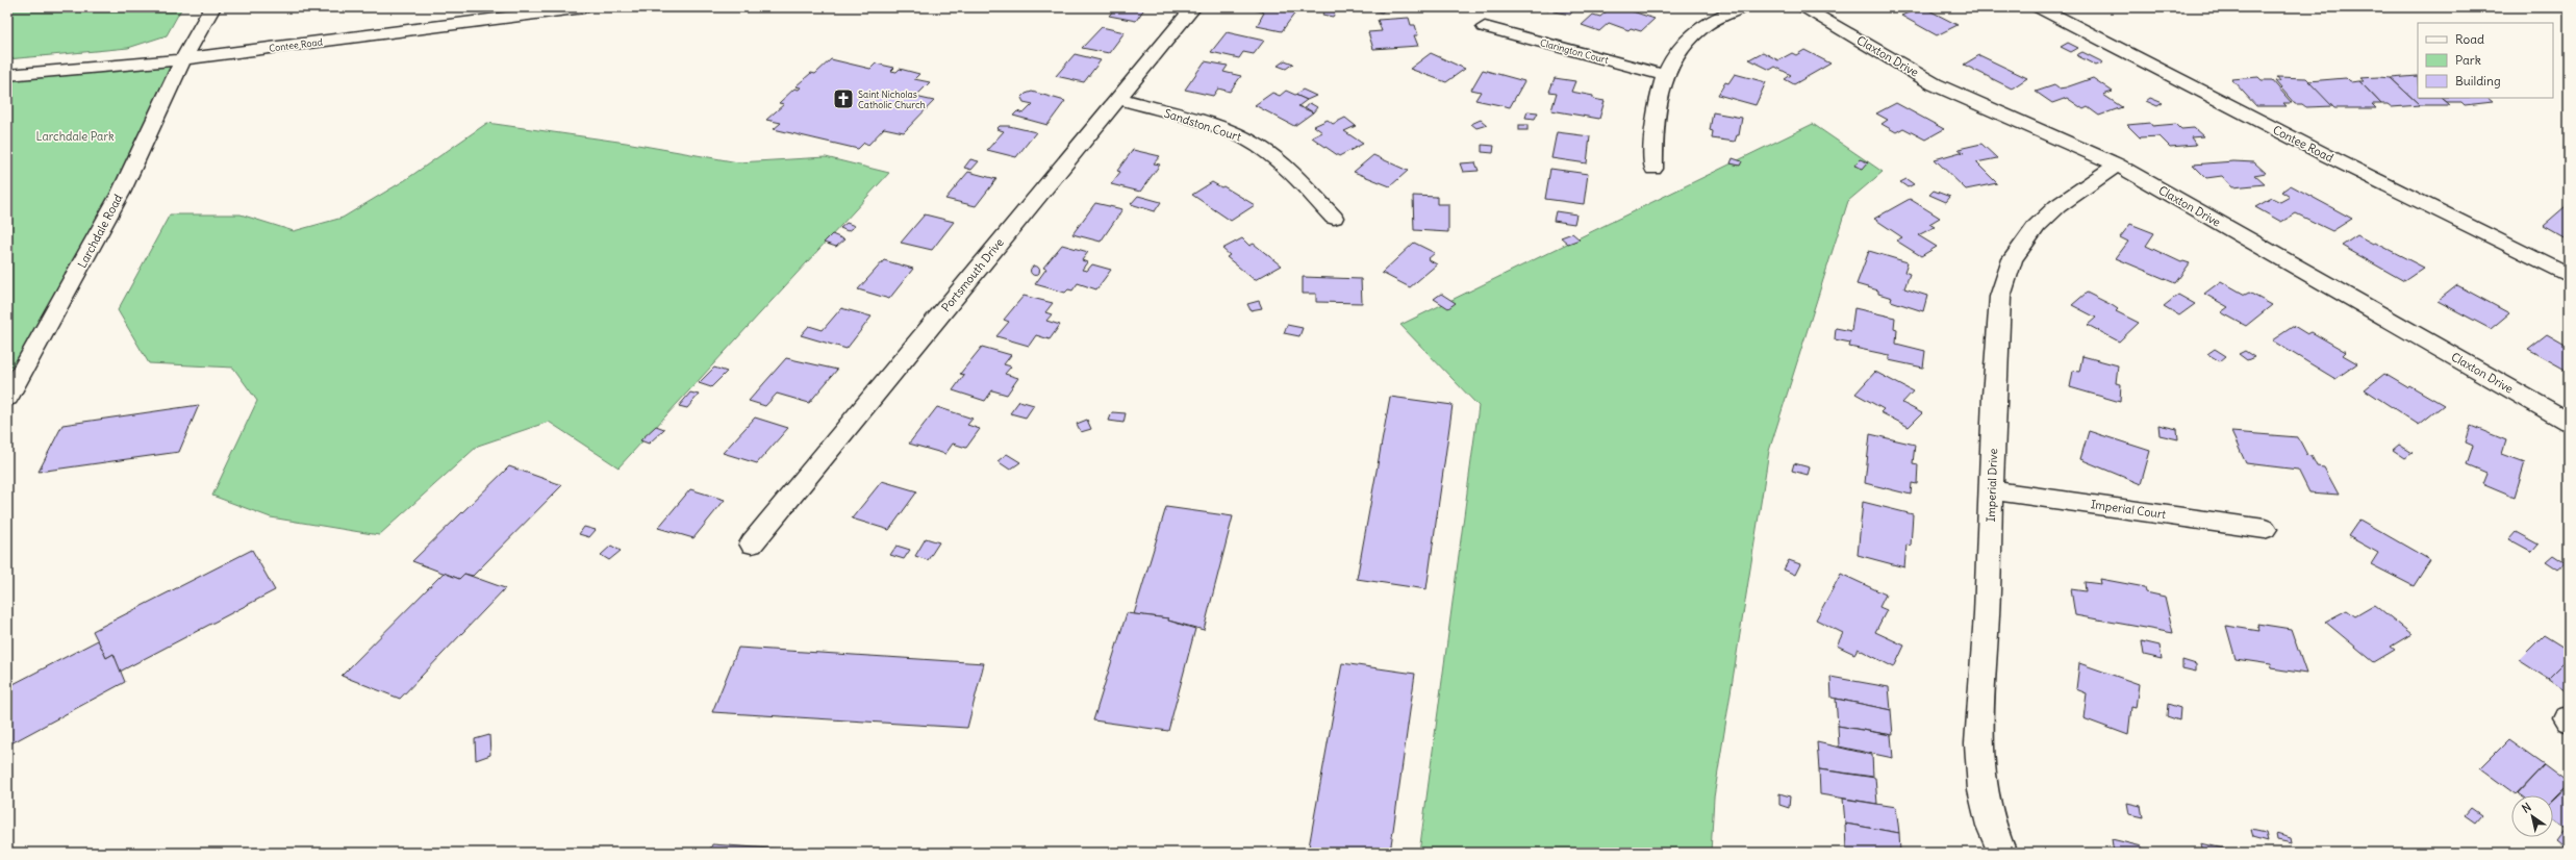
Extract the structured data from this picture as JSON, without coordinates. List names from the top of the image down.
{
  "streets": {
    "street": [
      "Contee Road",
      "Clarington Court",
      "Claxton Drive",
      "Sandston Court",
      "Larchdale Road",
      "Portsmouth Drive",
      "Imperial Drive",
      "Imperial Court"
    ]
  },
  "crossings": [
    ["Contee Road", "Larchdale Road"],
    ["Claxton Drive", "Imperial Drive"],
    ["Sandston Court", "Portsmouth Drive"],
    ["Imperial Drive", "Imperial Court"]
  ],
  "parks": ["Larchdale Park"],
  "places": {
    "church": ["Saint Nicholas Catholic Church"]
  },
  "legend": ["Road", "Park", "Building"],
  "north": "top left"
}
